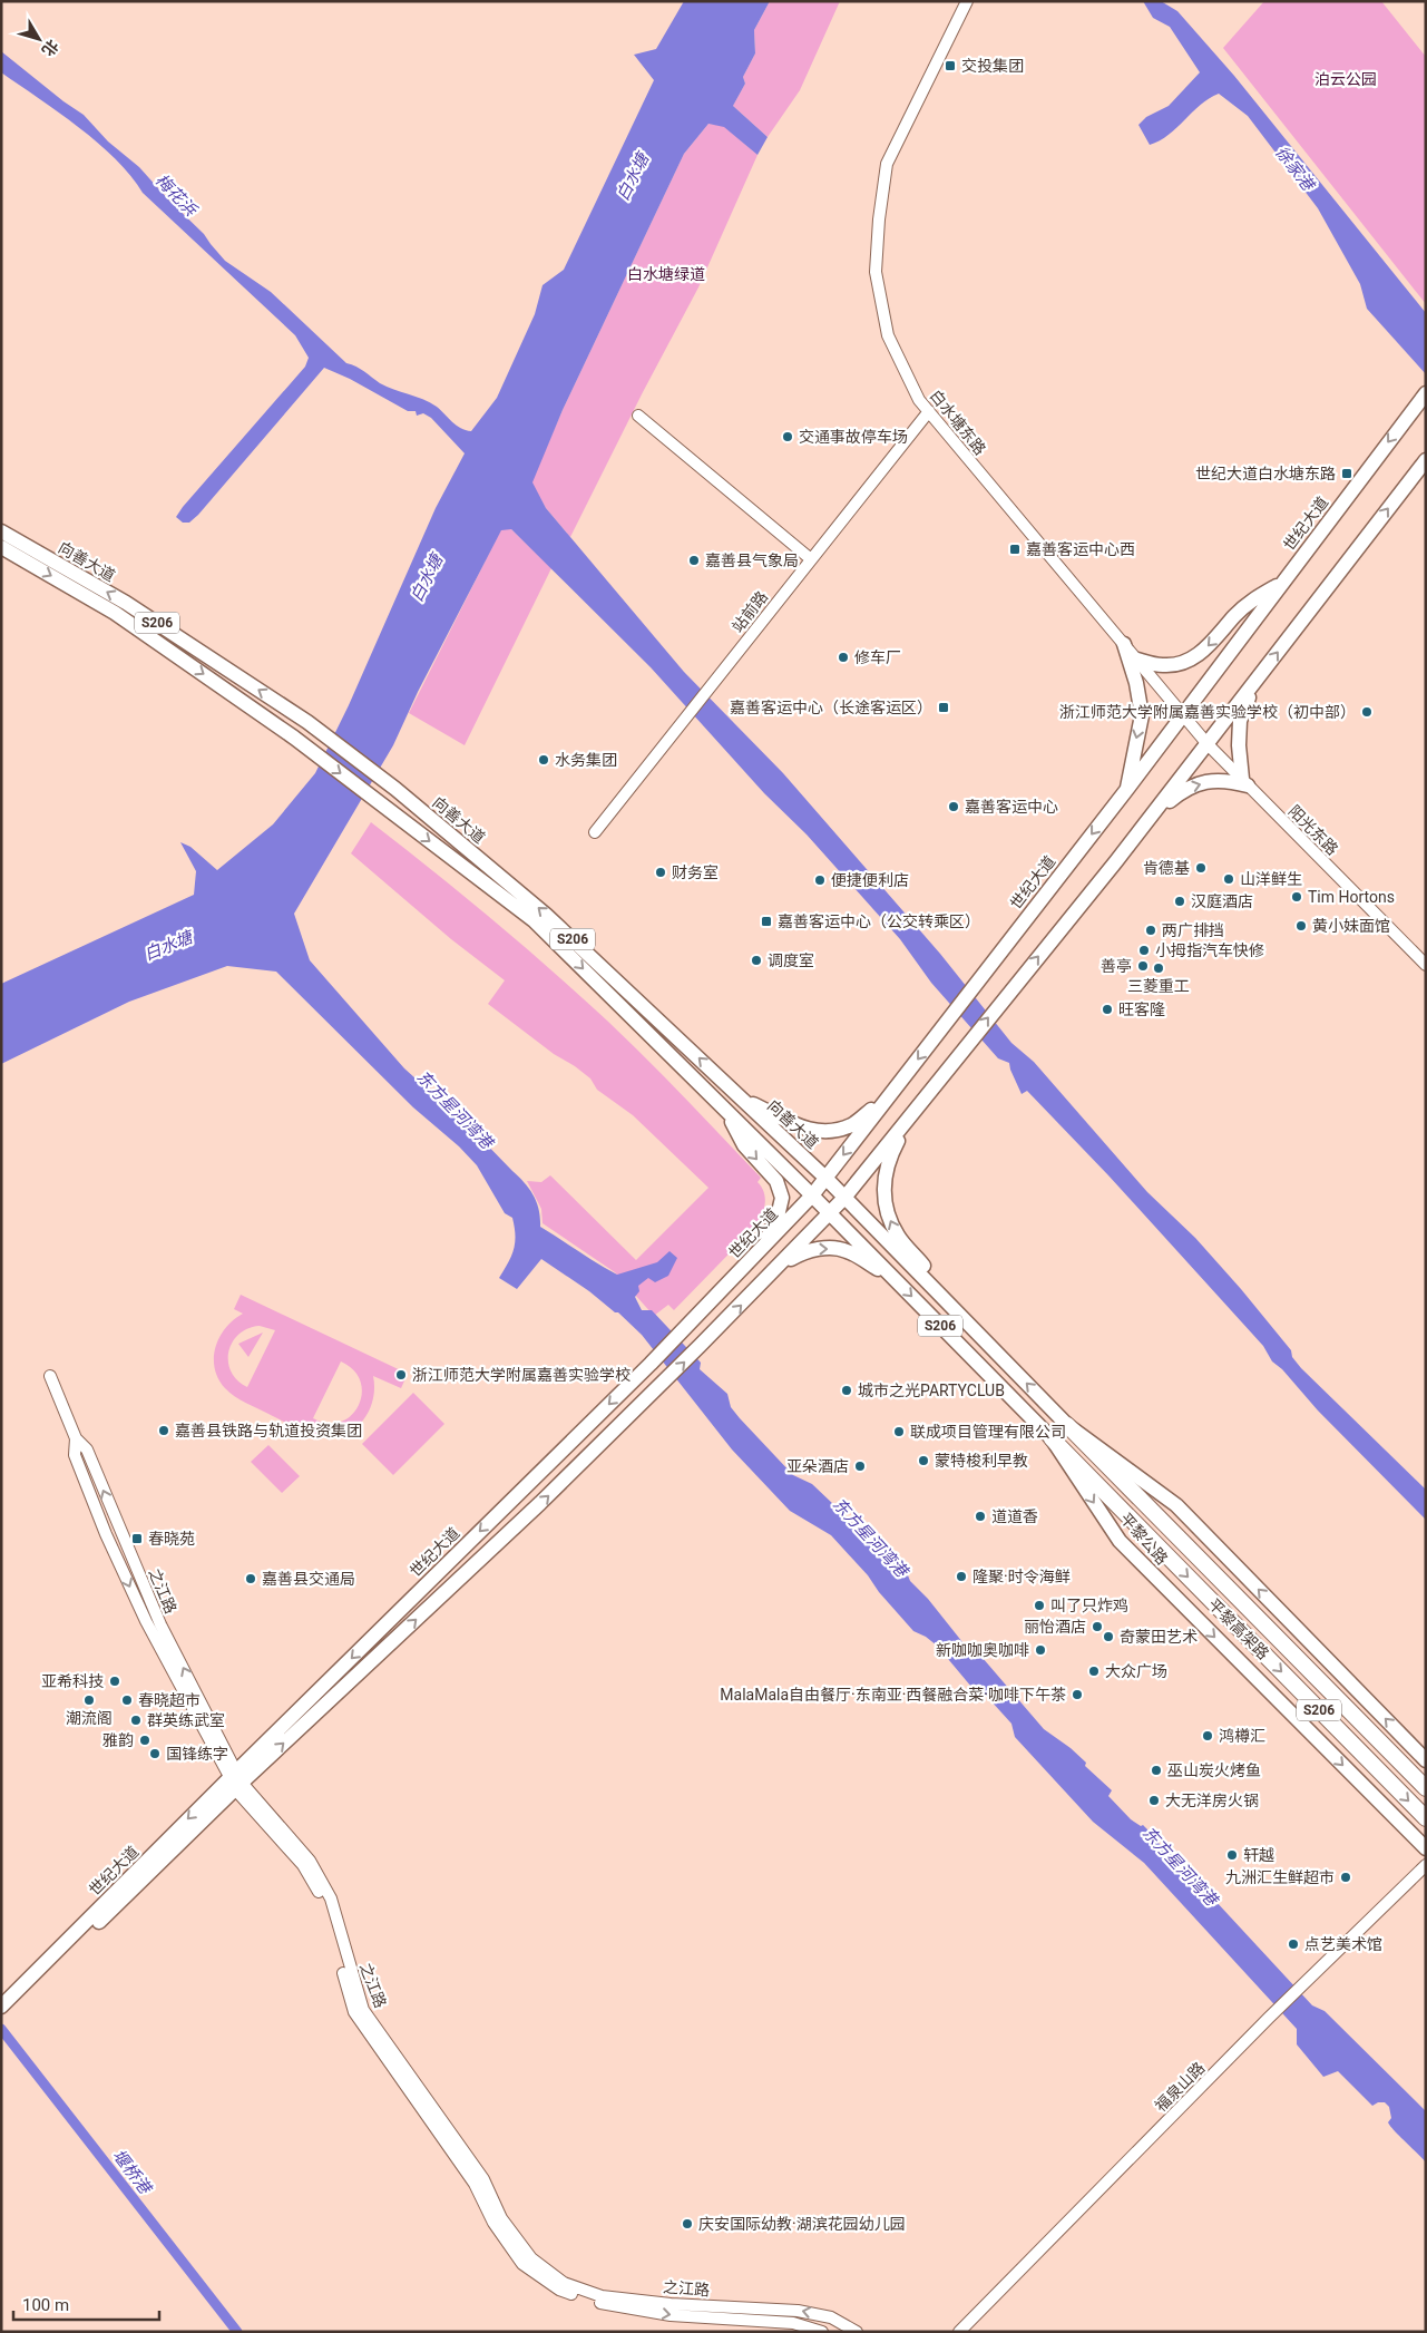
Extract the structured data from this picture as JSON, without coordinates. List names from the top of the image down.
{
  "streets": {
    "highway": ["S206", "平黎高架路"],
    "main road": ["世纪大道", "向善大道", "平黎公路"],
    "street": [
      "白水塘东路",
      "站前路",
      "阳光东路",
      "之江路",
      "福泉山路"
    ]
  },
  "crossings": [
    ["白水塘东路", "世纪大道"],
    ["白水塘东路", "站前路"],
    ["白水塘东路", "阳光东路"],
    ["世纪大道", "向善大道"],
    ["世纪大道", "S206"],
    ["世纪大道", "阳光东路"],
    ["世纪大道", "平黎公路"],
    ["世纪大道", "之江路"],
    ["向善大道", "S206"],
    ["向善大道", "平黎公路"],
    ["S206", "平黎高架路"],
    ["平黎公路", "平黎高架路"]
  ],
  "water": [
    "徐家港",
    "白水塘",
    "梅花浜",
    "东方星河湾港",
    "堰桥港"
  ],
  "parks": ["泊云公园", "白水塘绿道"],
  "places": {
    "transit": [
      "交投集团",
      "世纪大道白水塘东路",
      "嘉善客运中心西",
      "嘉善客运中心（长途客运区）",
      "嘉善客运中心（公交转乘区）",
      "春晓苑"
    ],
    "other": [
      "交通事故停车场",
      "嘉善县气象局",
      "修车厂",
      "浙江师范大学附属嘉善实验学校（初中部）",
      "水务集团",
      "嘉善客运中心",
      "肯德基",
      "财务室",
      "山洋鲜生",
      "便捷便利店",
      "Tim Hortons",
      "汉庭酒店",
      "黄小妹面馆",
      "两广排挡",
      "小拇指汽车快修",
      "调度室",
      "善亭",
      "三菱重工",
      "旺客隆",
      "浙江师范大学附属嘉善实验学校",
      "城市之光PARTYCLUB",
      "嘉善县铁路与轨道投资集团",
      "联成项目管理有限公司",
      "蒙特梭利早教",
      "亚朵酒店",
      "道道香",
      "隆聚·时令海鲜",
      "嘉善县交通局",
      "叫了只炸鸡",
      "丽怡酒店",
      "奇蒙田艺术",
      "新咖咖奥咖啡",
      "大众广场",
      "亚希科技",
      "MalaMala自由餐厅·东南亚·西餐融合菜·咖啡下午茶",
      "潮流阁",
      "春晓超市",
      "群英练武室",
      "鸿樽汇",
      "雅韵",
      "国锋练字",
      "巫山炭火烤鱼",
      "大无洋房火锅",
      "轩越",
      "九洲汇生鲜超市",
      "点艺美术馆",
      "庆安国际幼教·湖滨花园幼儿园"
    ]
  },
  "scale_bar": "100 m",
  "north": "bottom right"
}
